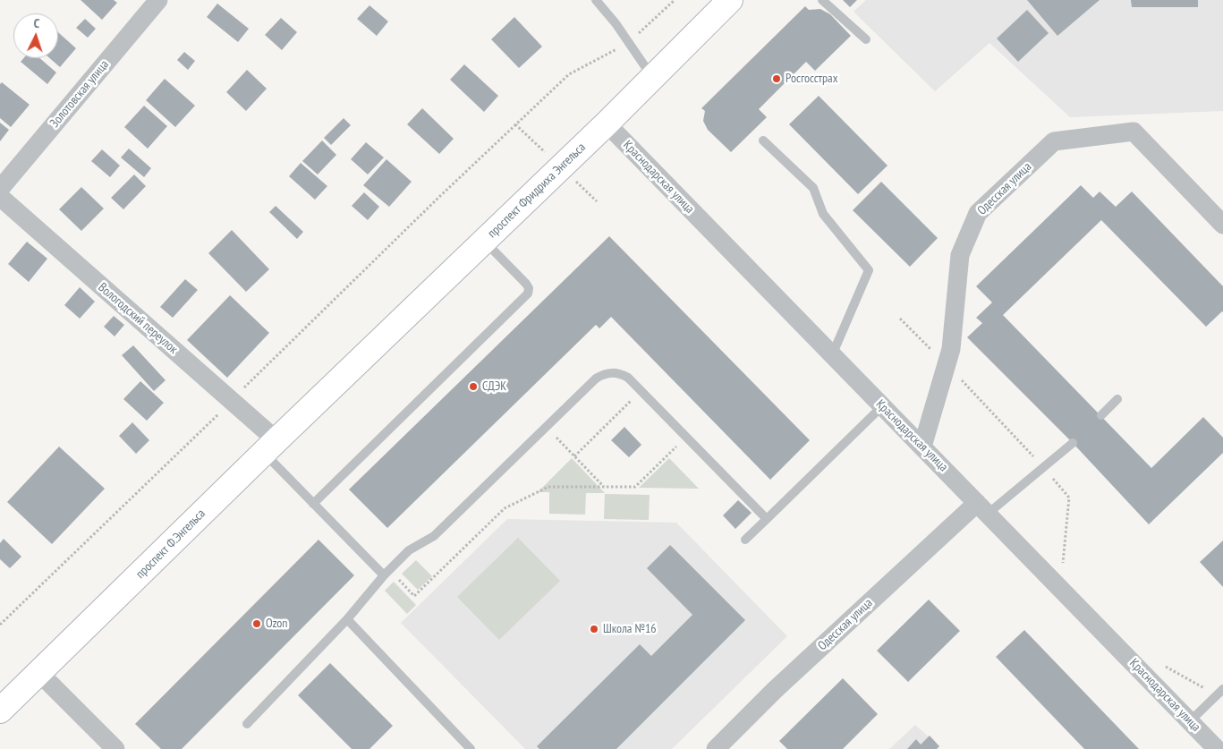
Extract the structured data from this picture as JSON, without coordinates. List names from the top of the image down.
{
  "streets": {
    "street": [
      "Золотовская улица",
      "Краснодарская улица",
      "Одесская улица",
      "проспект Фридриха Энгельса",
      "Вологодский переулок",
      "проспект Ф.Энгельса"
    ]
  },
  "crossings": [
    ["Краснодарская улица", "Одесская улица"],
    ["Краснодарская улица", "проспект Фридриха Энгельса"],
    ["проспект Фридриха Энгельса", "проспект Ф.Энгельса"],
    ["Вологодский переулок", "проспект Ф.Энгельса"]
  ],
  "places": [
    "Росгосстрах",
    "СДЭК",
    "Ozon",
    "Школа №16"
  ],
  "north": "top"
}
